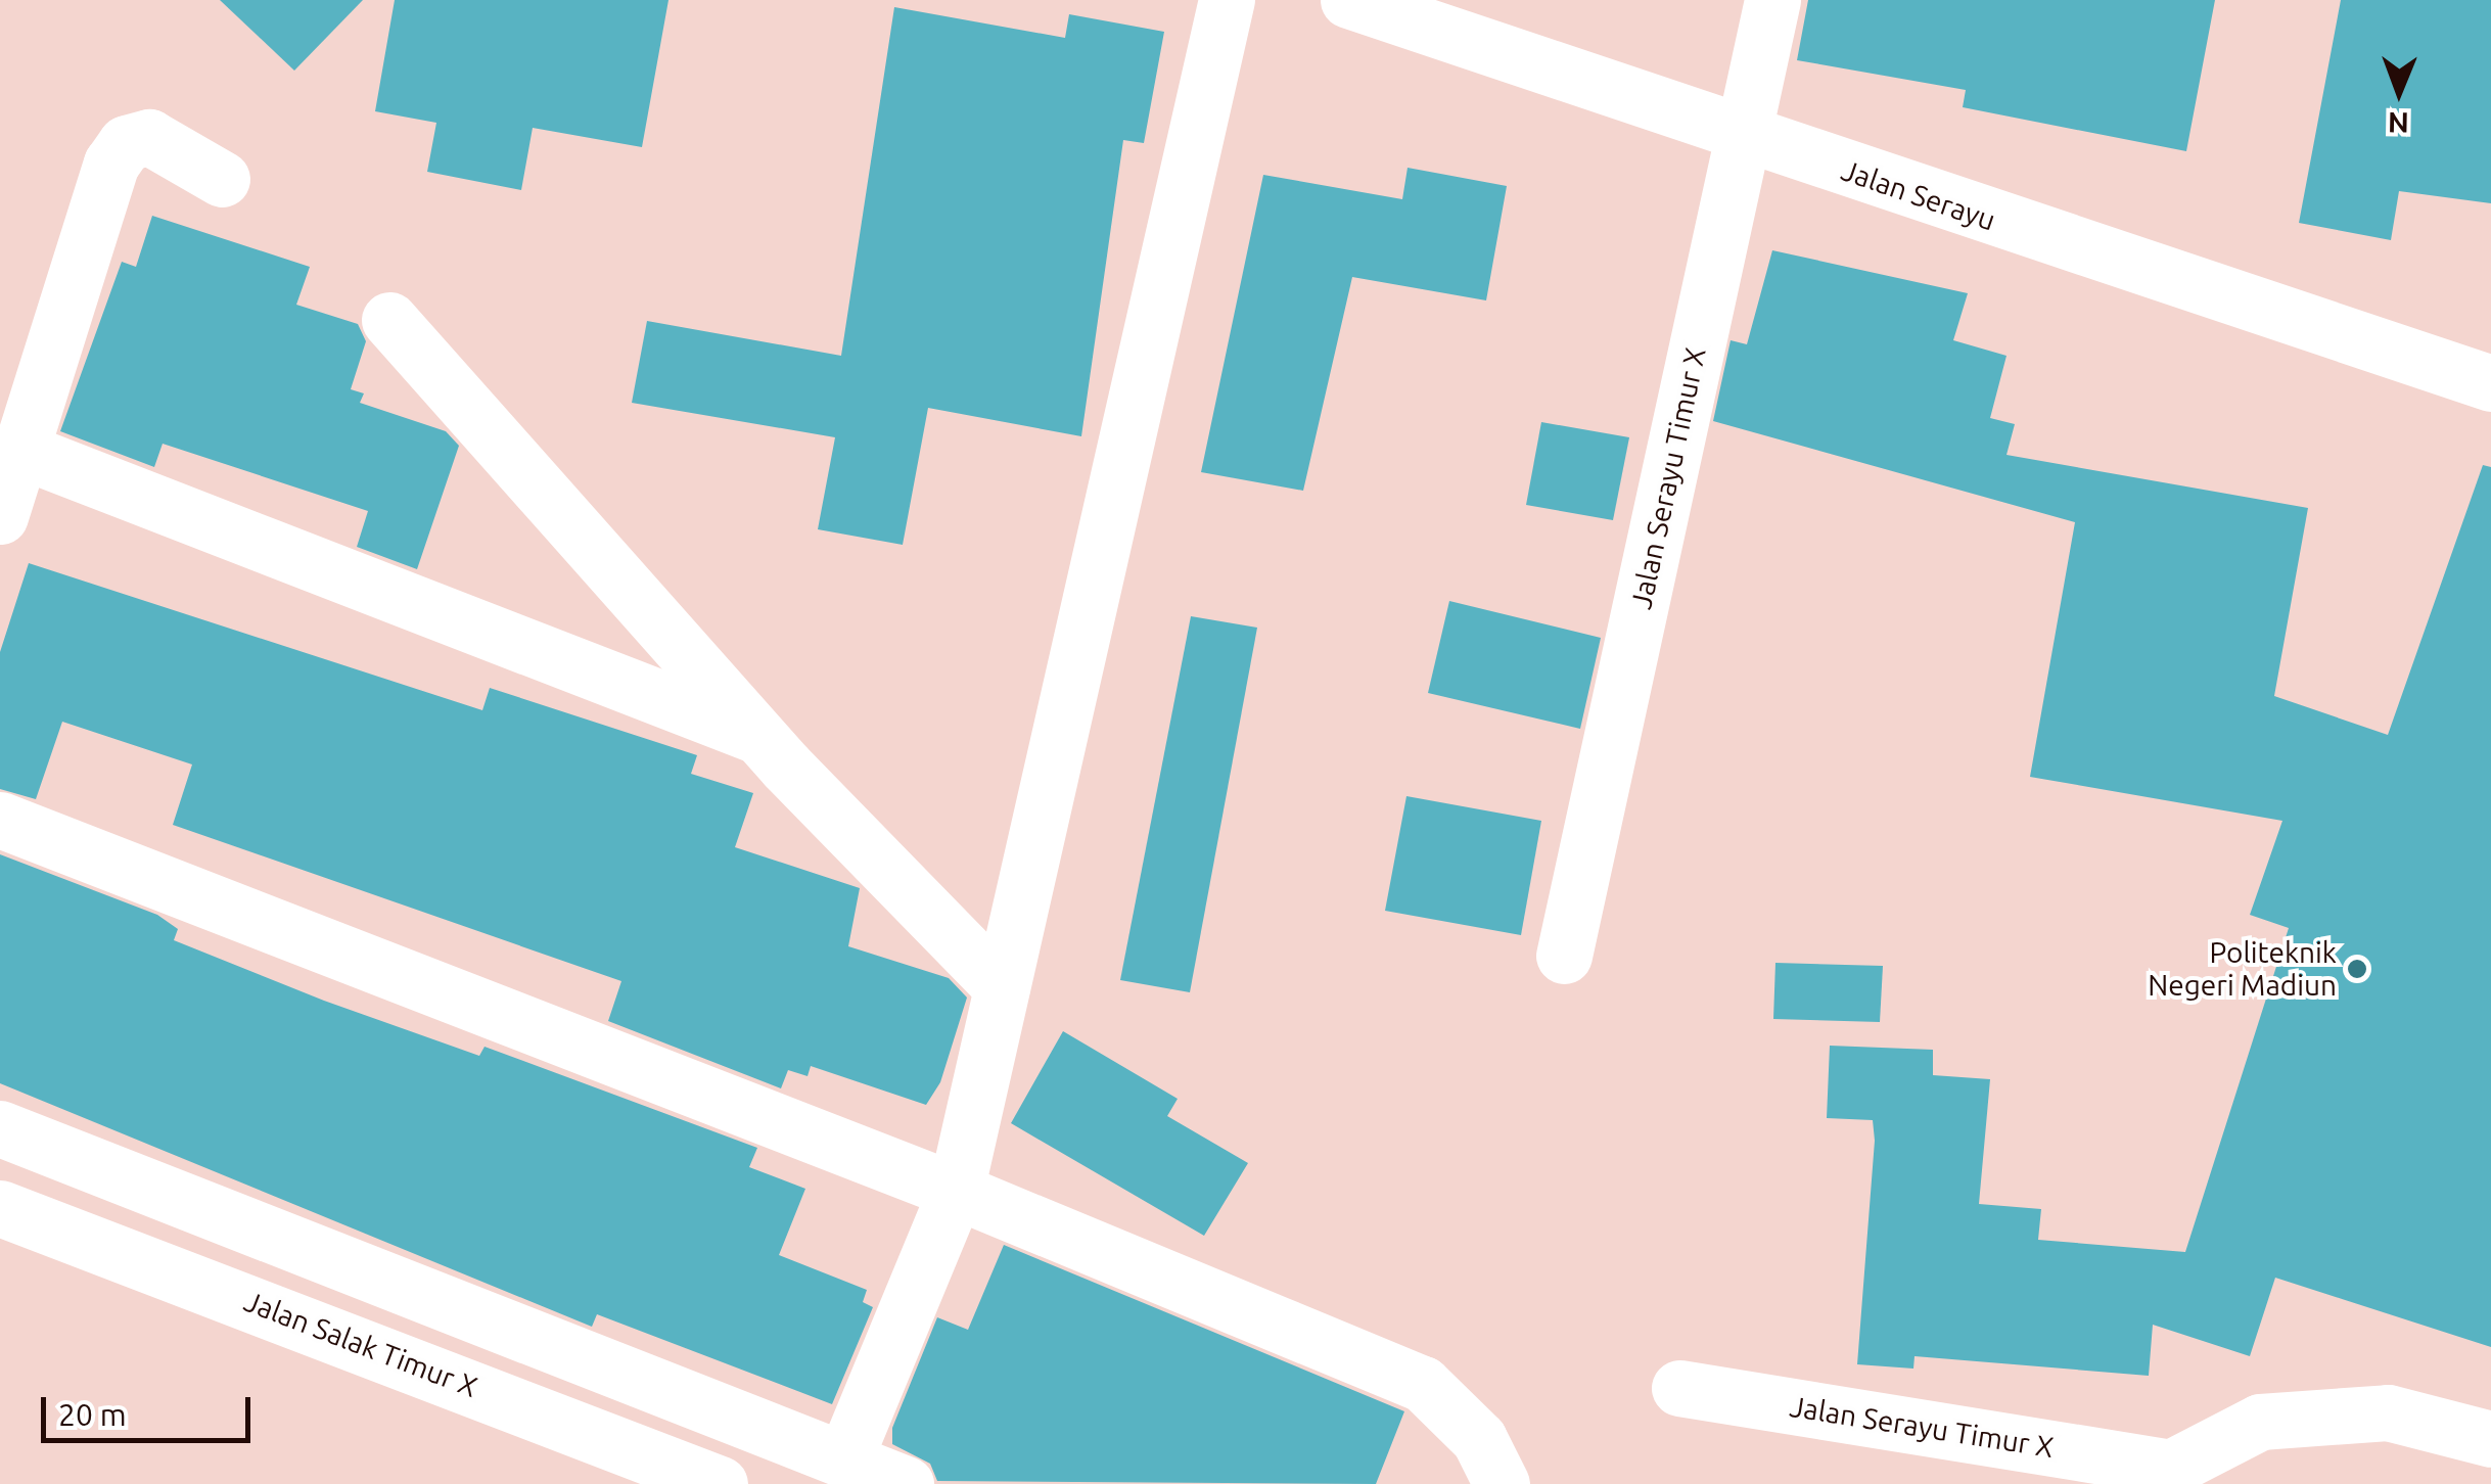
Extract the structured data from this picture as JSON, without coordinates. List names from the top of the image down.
{
  "streets": {
    "street": ["Jalan Serayu", "Jalan Serayu Timur X", "Jalan Salak Timur X"]
  },
  "crossings": [
    ["Jalan Serayu", "Jalan Serayu Timur X"]
  ],
  "places": ["Politeknik Negeri Madiun"],
  "scale_bar": "20 m",
  "north": "bottom"
}
